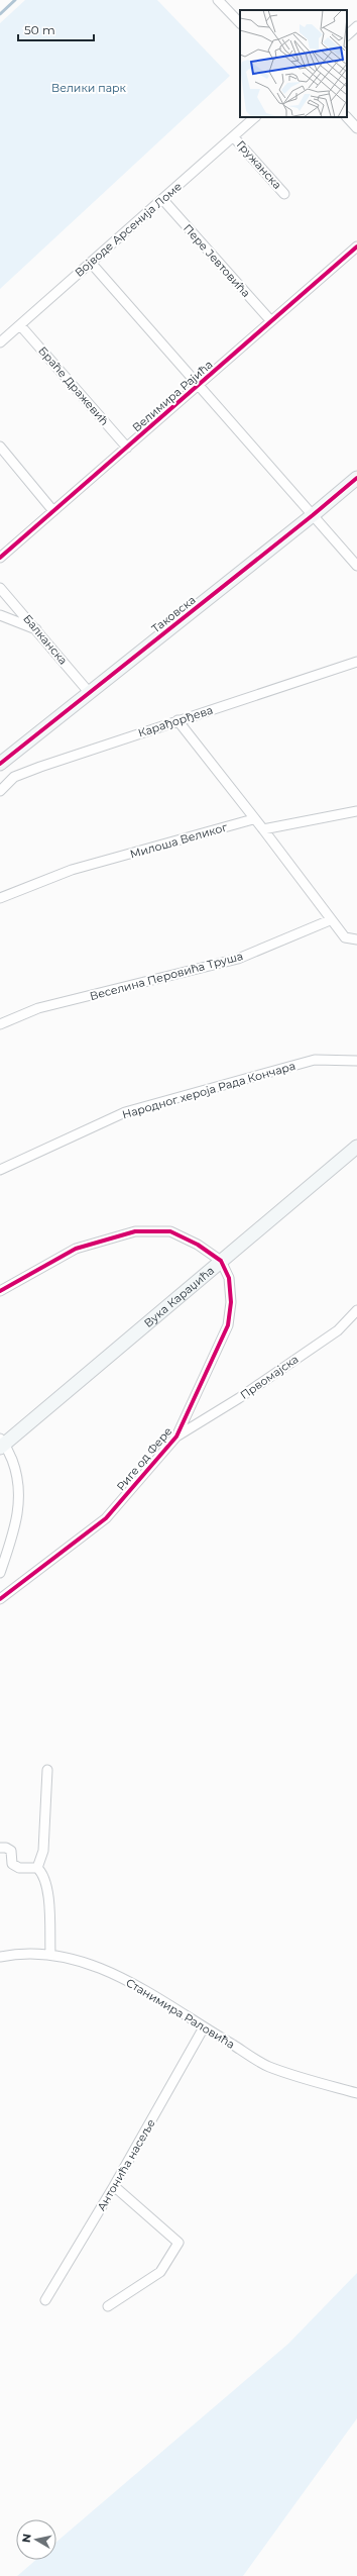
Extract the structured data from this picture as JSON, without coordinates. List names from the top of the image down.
{
  "streets": {
    "street": [
      "Гружанска",
      "Војводе Арсенија Ломе",
      "Пере Јевтовића",
      "Браће Дражевић",
      "Велимира Рајића",
      "Таковска",
      "Балканска",
      "Карађорђева",
      "Милоша Великог",
      "Веселина Перовића Труша",
      "Народног хероја Рада Кончара",
      "Вука Караџића",
      "Првомајска",
      "Риге од Фере",
      "Станимира Раловића",
      "Антонића насеље"
    ]
  },
  "crossings": [
    ["Гружанска", "Војводе Арсенија Ломе"],
    ["Војводе Арсенија Ломе", "Пере Јевтовића"],
    ["Војводе Арсенија Ломе", "Браће Дражевић"],
    ["Пере Јевтовића", "Велимира Рајића"],
    ["Браће Дражевић", "Велимира Рајића"],
    ["Таковска", "Балканска"],
    ["Вука Караџића", "Риге од Фере"],
    ["Првомајска", "Риге од Фере"],
    ["Станимира Раловића", "Антонића насеље"]
  ],
  "parks": ["Велики парк"],
  "scale_bar": "50 m",
  "north": "left"
}
